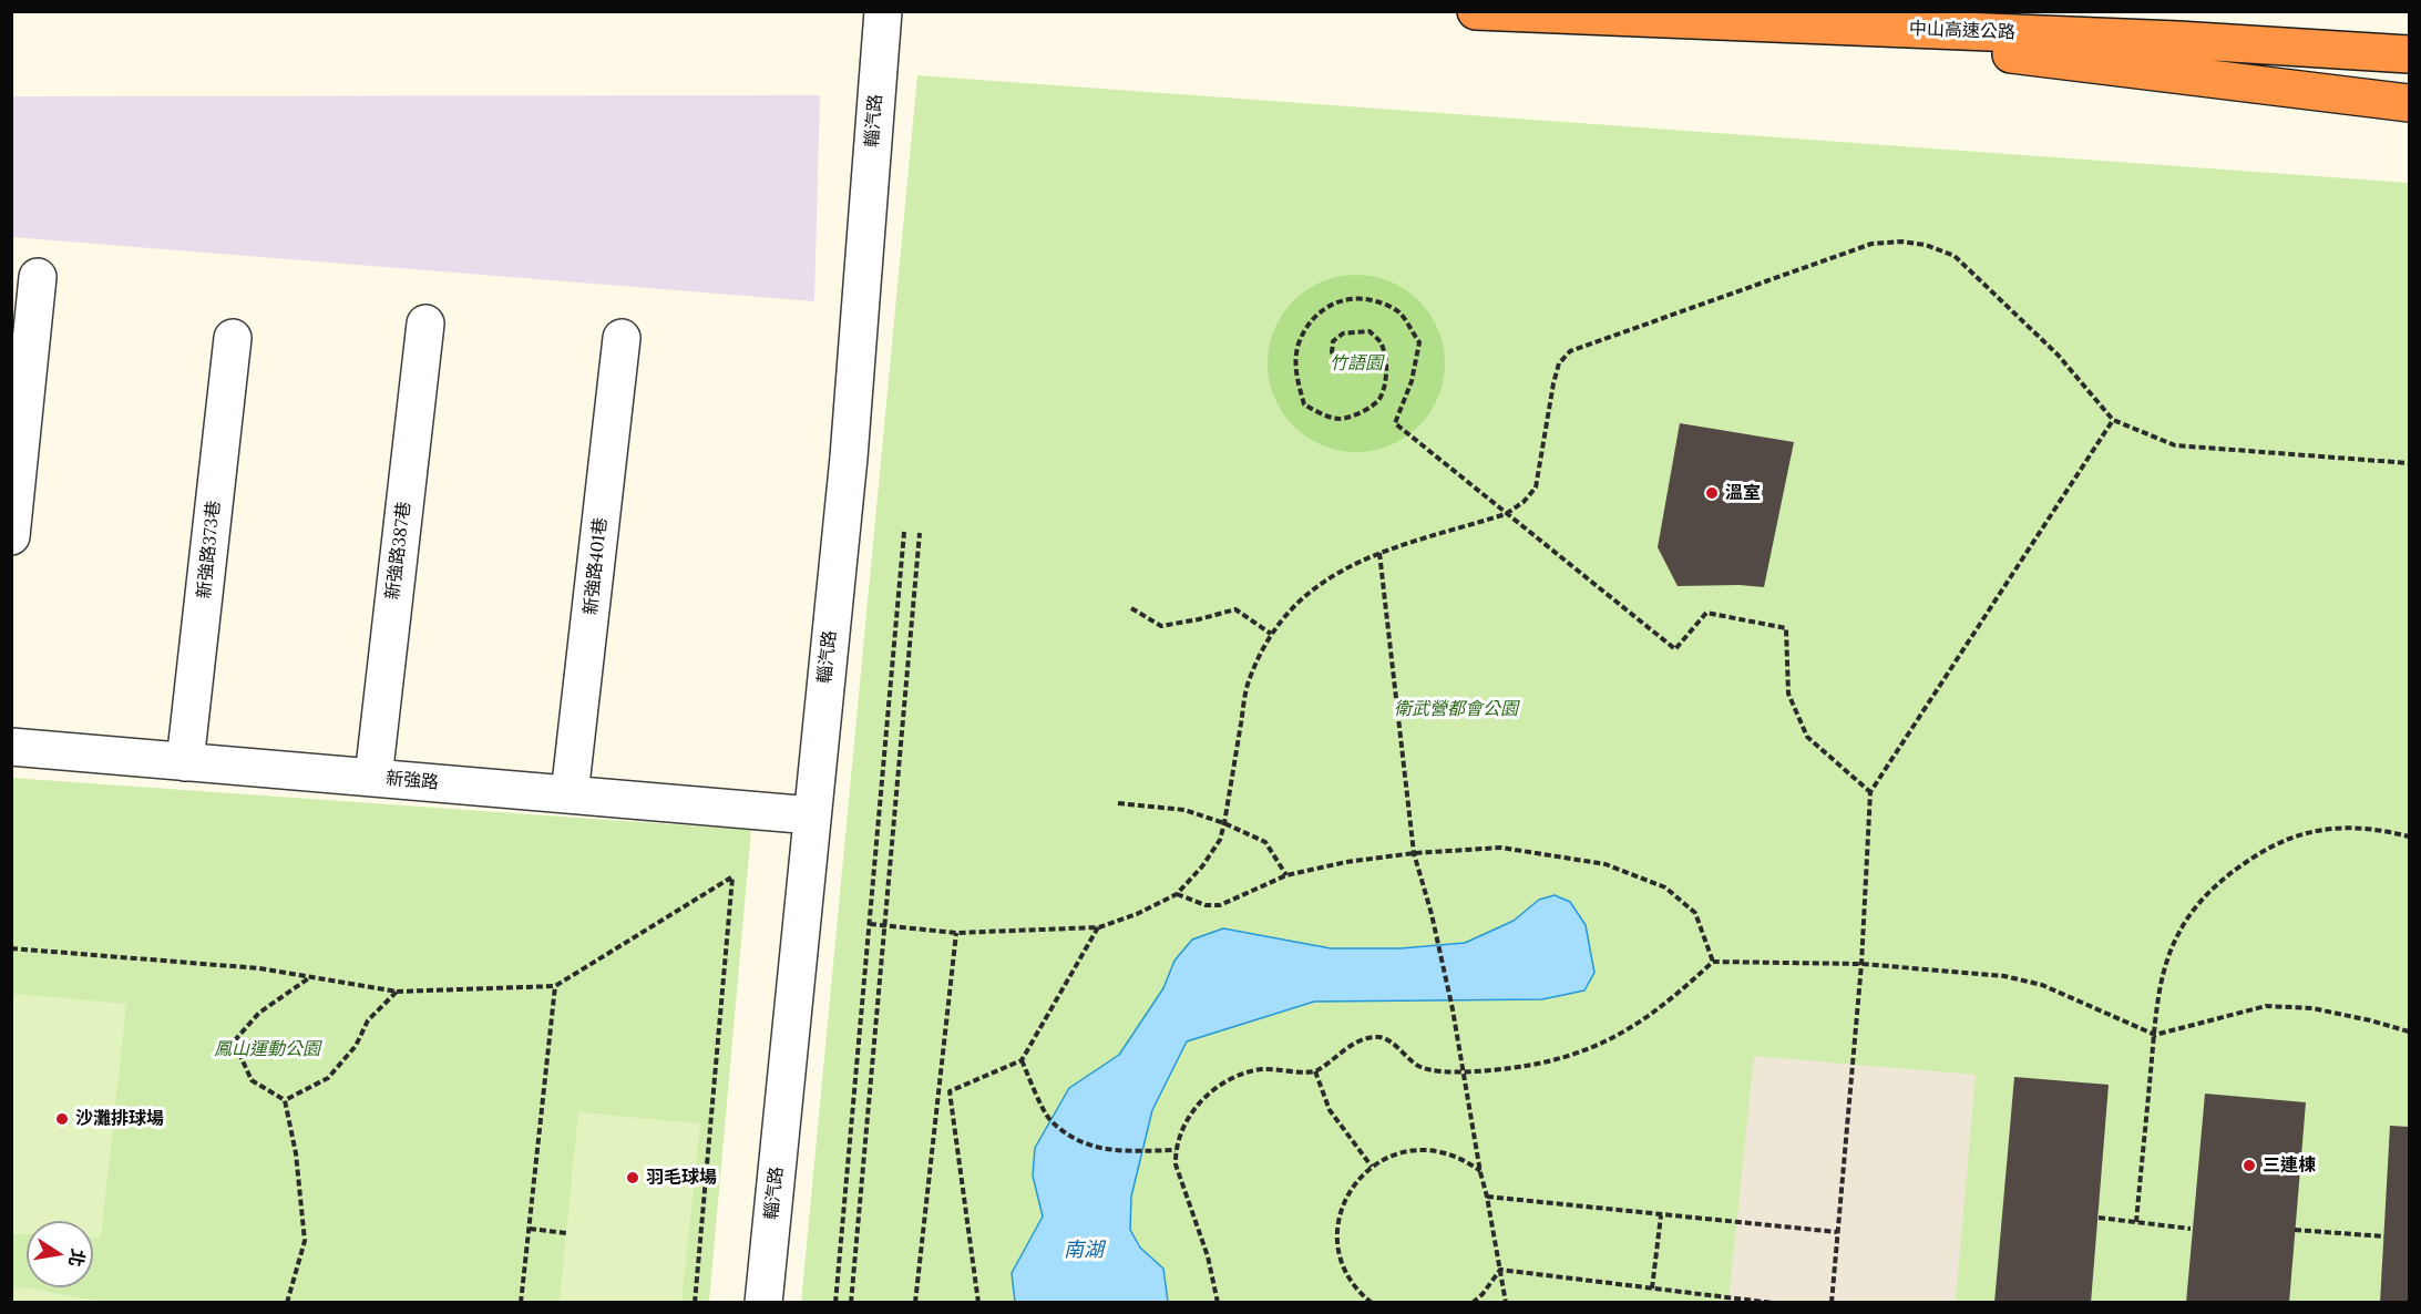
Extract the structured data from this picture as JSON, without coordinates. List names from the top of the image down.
{
  "streets": {
    "highway": ["中山高速公路"],
    "street": [
      "輜汽路",
      "新強路373巷",
      "新強路387巷",
      "新強路401巷",
      "新強路"
    ]
  },
  "crossings": [
    ["輜汽路", "新強路"],
    ["新強路373巷", "新強路"],
    ["新強路387巷", "新強路"],
    ["新強路401巷", "新強路"]
  ],
  "water": ["南湖"],
  "parks": ["竹語園", "衛武營都會公園", "鳳山運動公園"],
  "places": [
    "溫室",
    "沙灘排球場",
    "三連棟",
    "羽毛球場"
  ],
  "north": "right"
}
